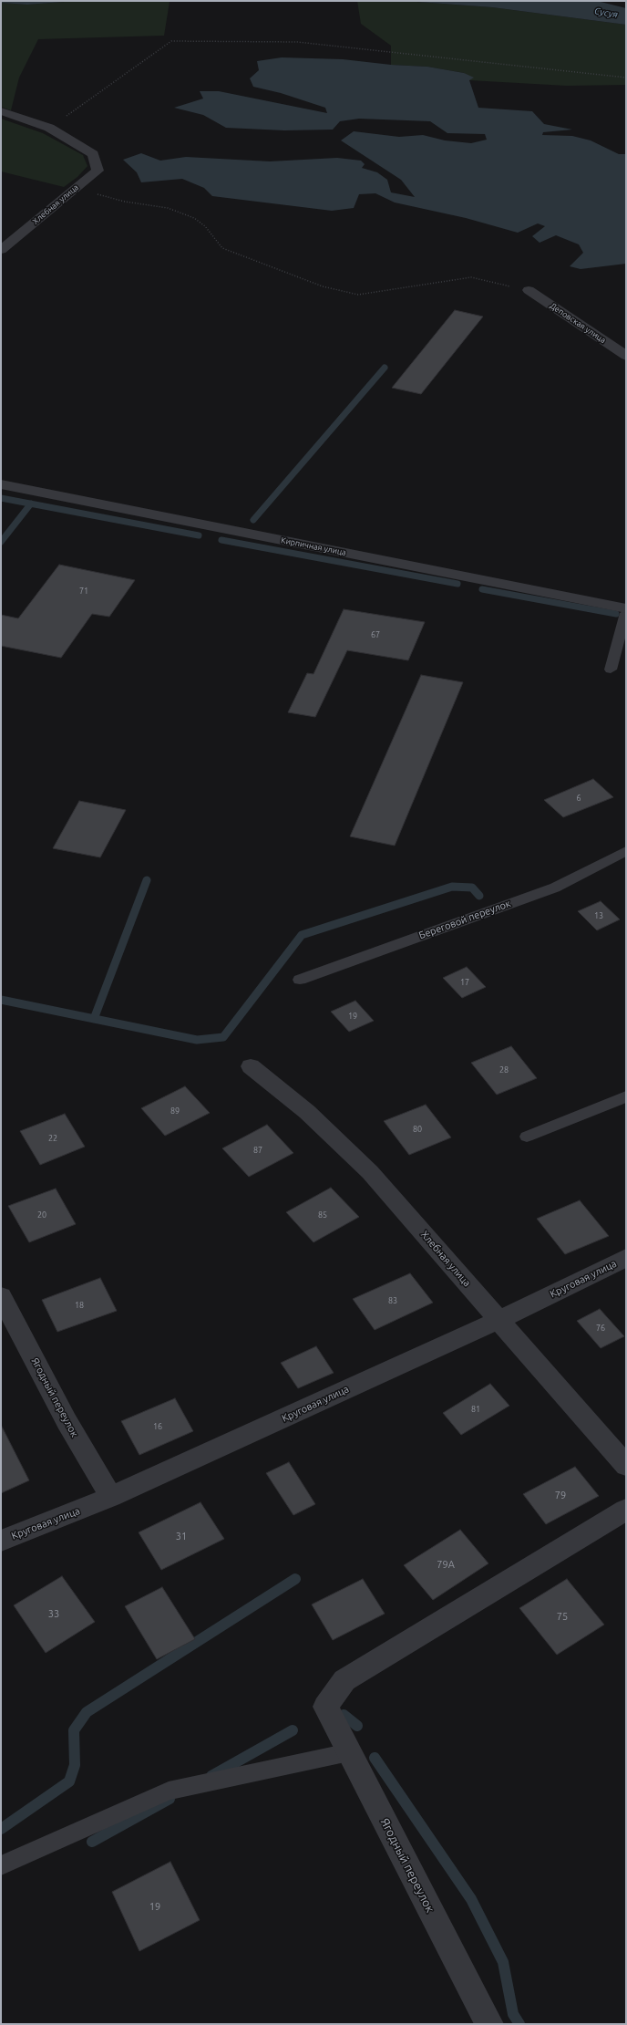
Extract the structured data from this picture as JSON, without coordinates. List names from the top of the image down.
{
  "streets": {
    "street": [
      "Хлебная улица",
      "Деповская улица",
      "Кирпичная улица",
      "Круговая улица",
      "Ягодный переулок"
    ],
    "lane": ["Береговой переулок"]
  },
  "crossings": [
    ["Хлебная улица", "Круговая улица"],
    ["Круговая улица", "Ягодный переулок"]
  ],
  "water": ["Сусуя"],
  "house_numbers": [
    "71",
    "67",
    "6",
    "13",
    "17",
    "19",
    "28",
    "89",
    "80",
    "22",
    "87",
    "20",
    "85",
    "83",
    "18",
    "76",
    "81",
    "16",
    "79",
    "31",
    "79А",
    "33",
    "75",
    "19"
  ]
}
